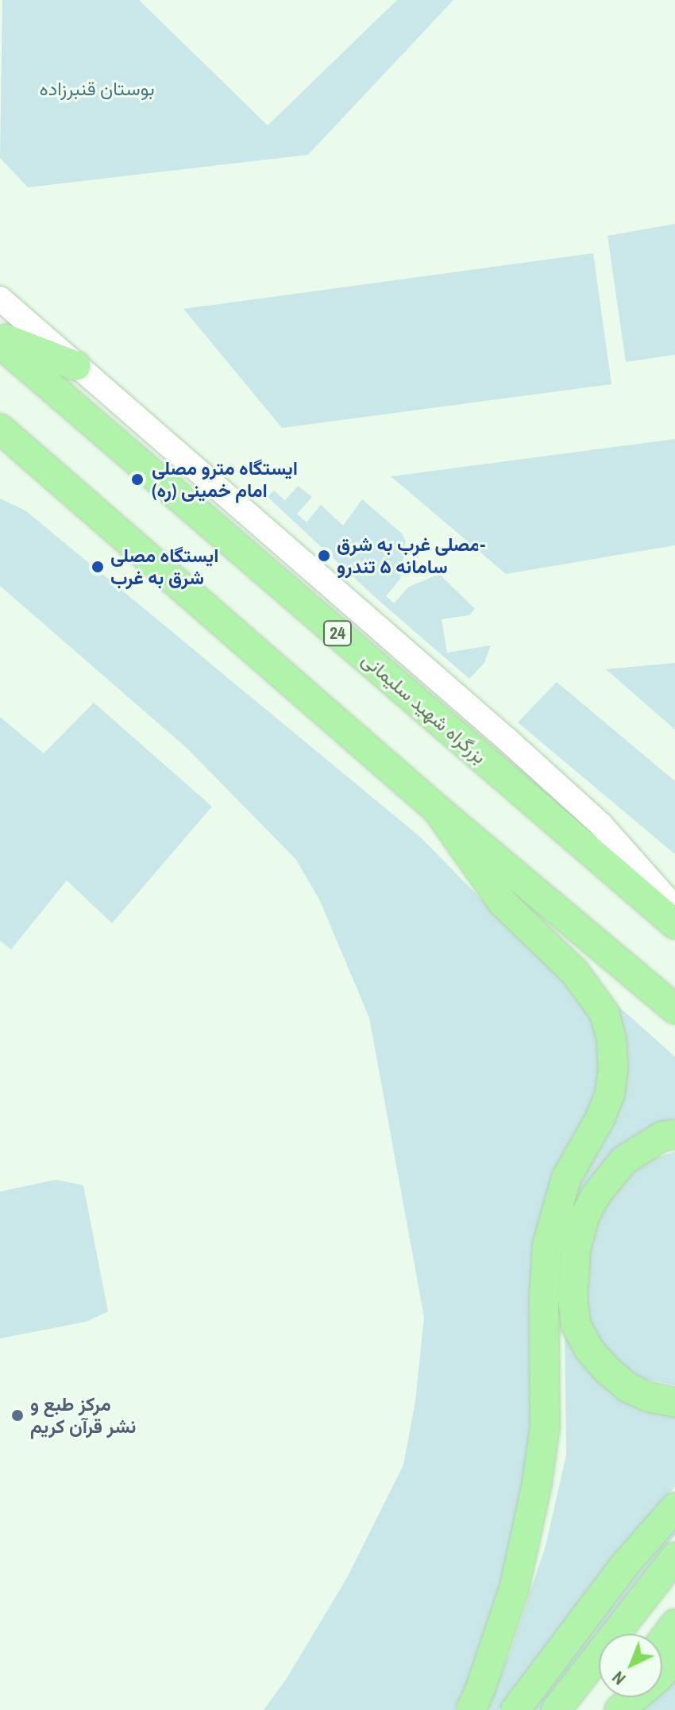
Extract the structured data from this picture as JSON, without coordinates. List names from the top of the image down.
{
  "streets": {
    "highway": ["24", "بزرگراه شهید سلیمانی"]
  },
  "parks": ["بوستان قنبرزاده"],
  "places": [
    "ایستگاه مترو مصلی امام خمینی (ره)",
    "مصلی غرب به شرق- سامانه ۵ تندرو",
    "ایستگاه مصلی شرق به غرب",
    "مرکز طبع و نشر قرآن کریم"
  ],
  "north": "bottom left"
}
